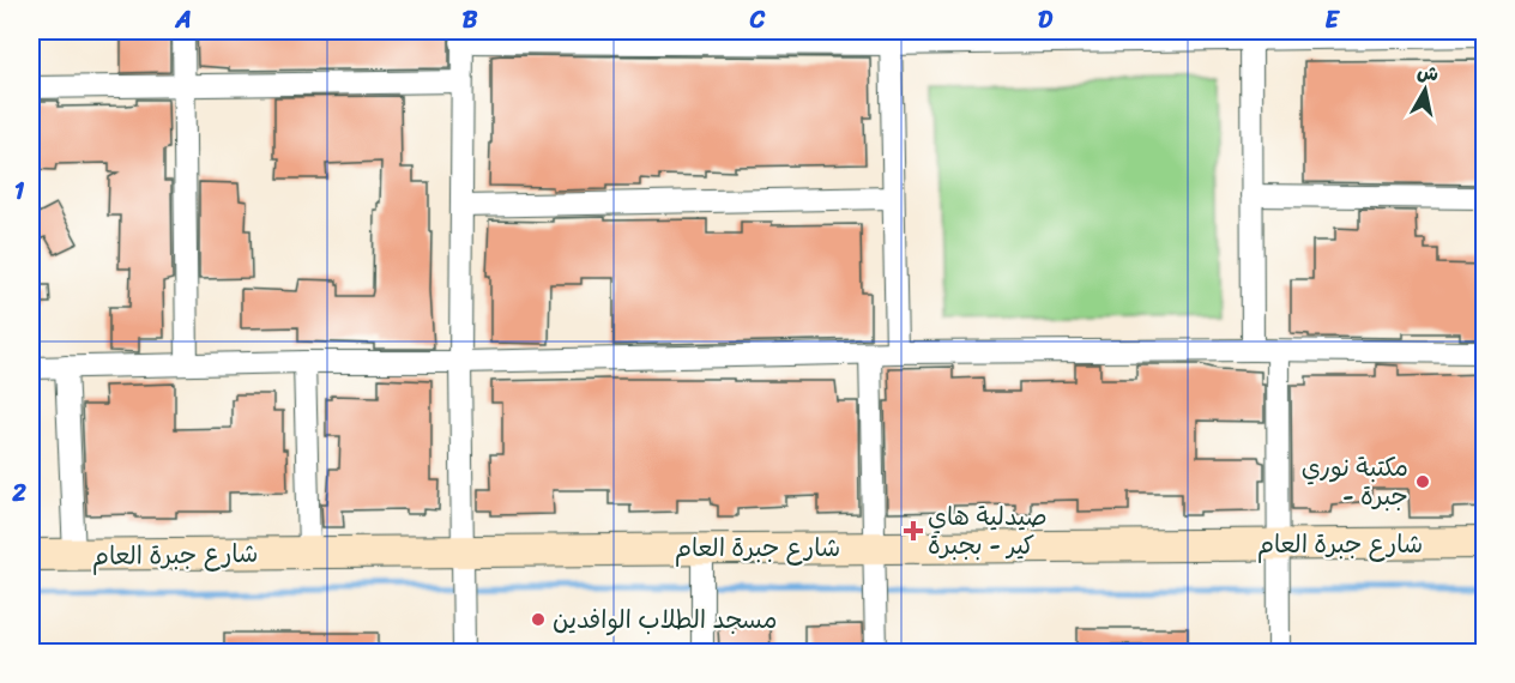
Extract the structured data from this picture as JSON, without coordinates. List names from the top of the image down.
{
  "streets": {
    "main road": ["شارع جبرة العام"]
  },
  "places": {
    "other": ["مكتبة نوري - جبرة", "مسجد الطلاب الوافدين"],
    "health": ["صيدلية هاي كير - بجبرة"]
  },
  "north": "top",
  "grid": {
    "columns": [
      "A",
      "B",
      "C",
      "D",
      "E"
    ],
    "rows": ["1", "2"]
  }
}
